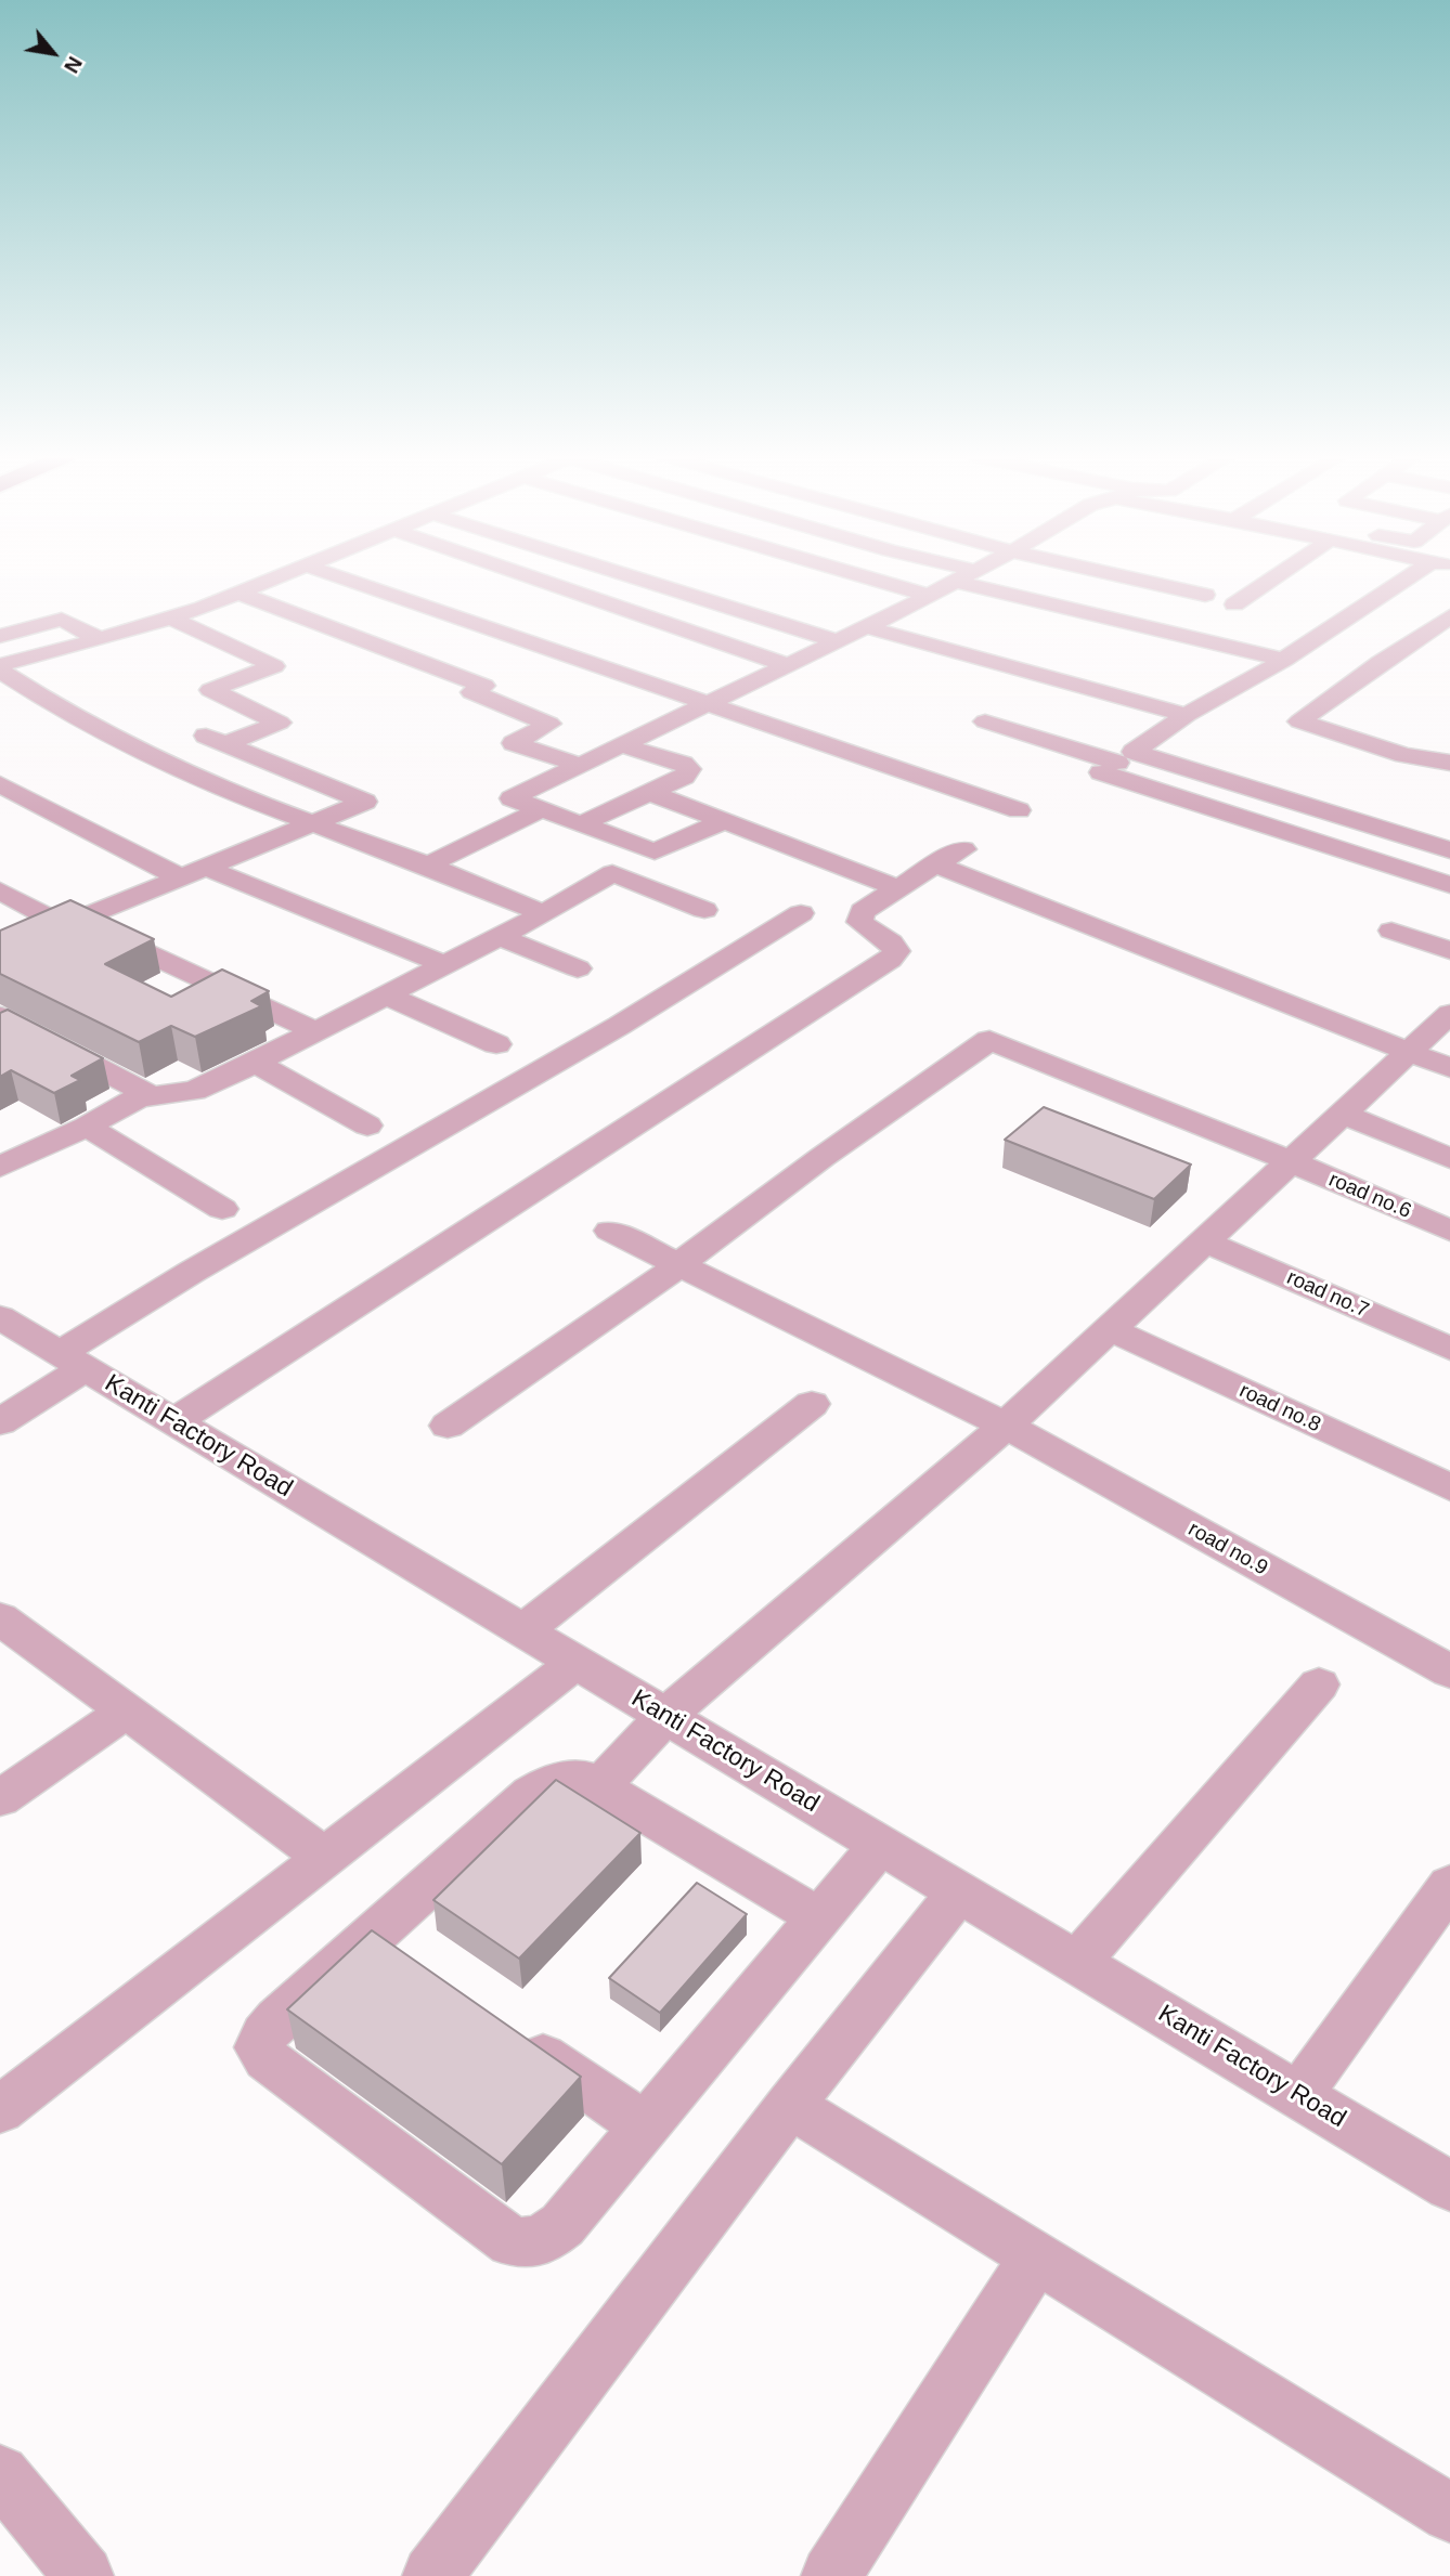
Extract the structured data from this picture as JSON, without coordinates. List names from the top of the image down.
{
  "streets": {
    "street": [
      "road no.6",
      "road no.7",
      "road no.8",
      "Kanti Factory Road",
      "road no.9"
    ]
  },
  "crossings": [
    ["road no.6", "road no.9"]
  ],
  "north": "bottom right"
}
